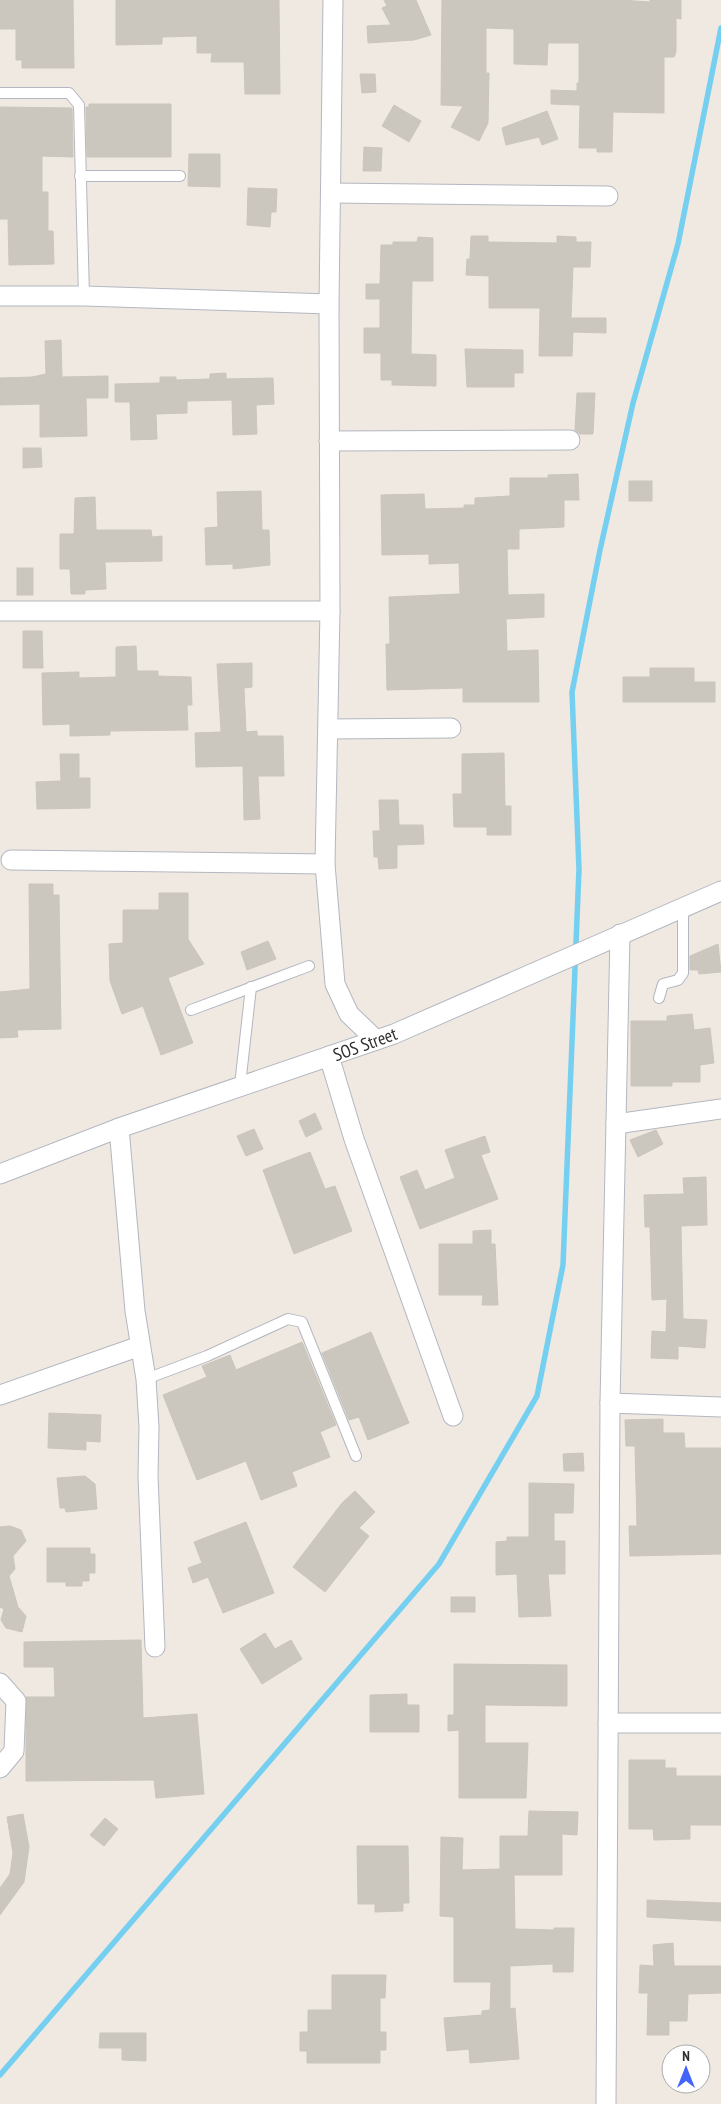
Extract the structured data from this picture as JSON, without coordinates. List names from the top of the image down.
{
  "streets": {
    "street": ["SOS Street"]
  },
  "north": "top"
}
